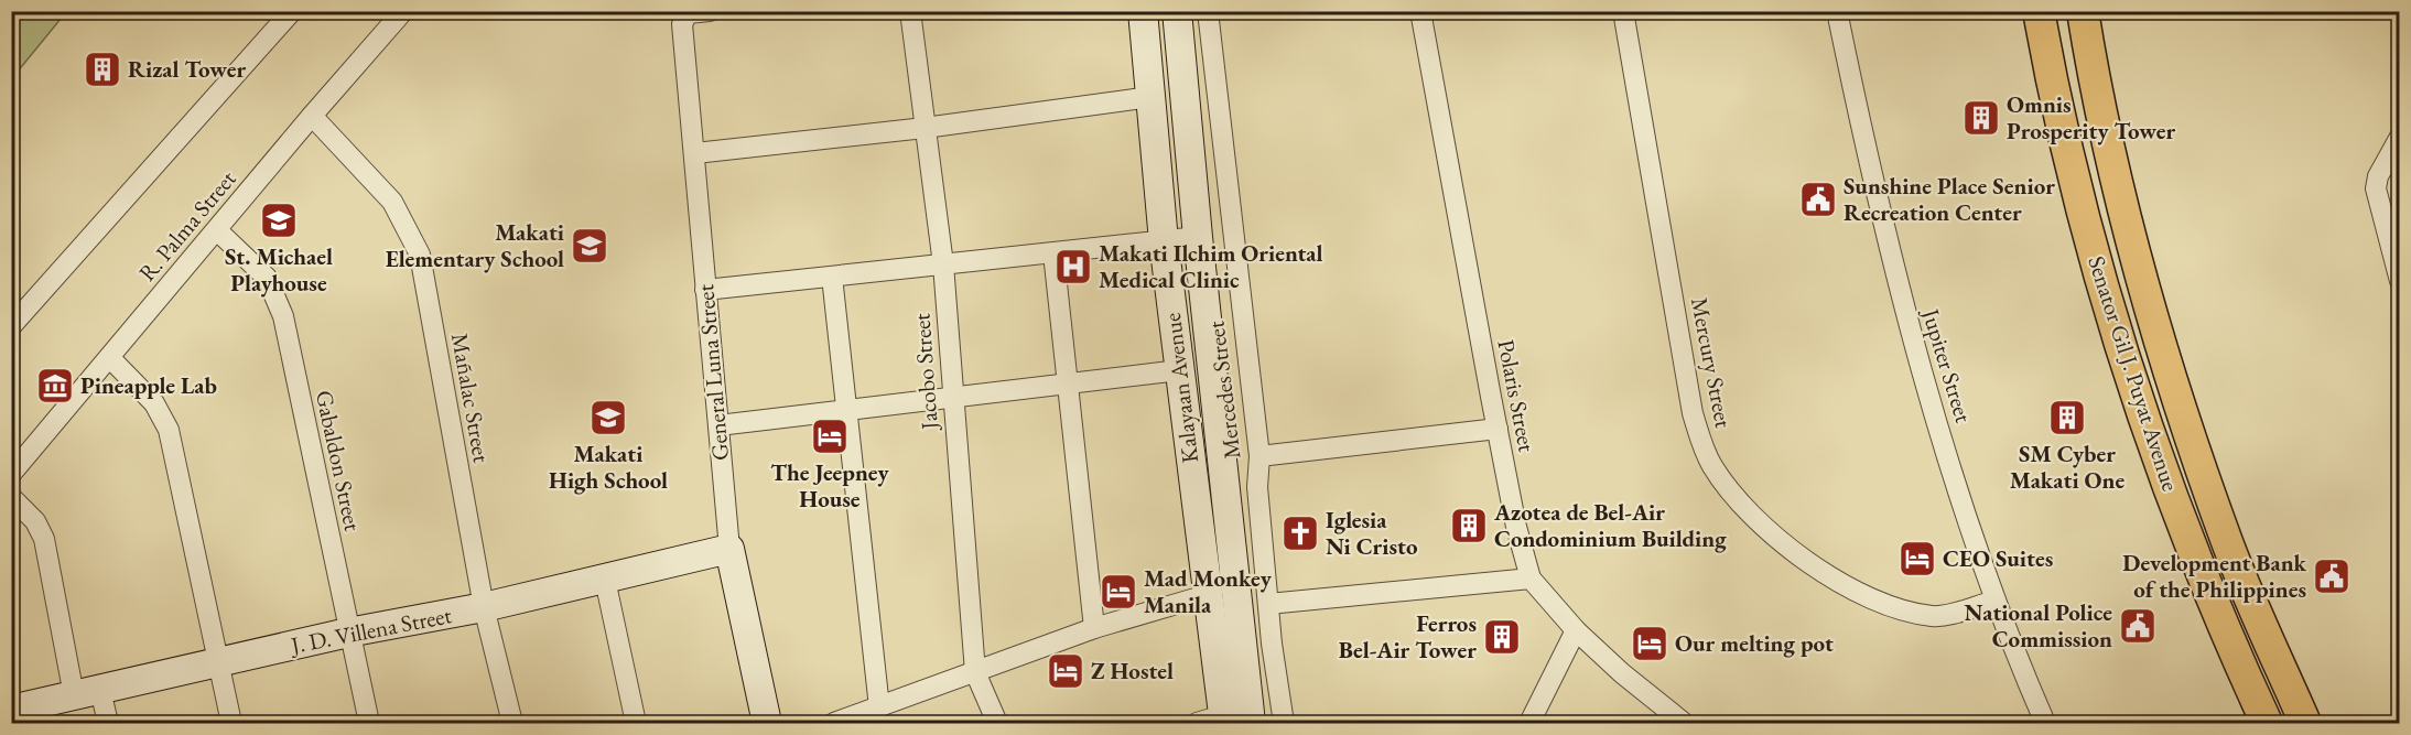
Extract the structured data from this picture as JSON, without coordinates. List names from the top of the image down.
{
  "streets": {
    "main road": [
      "General Luna Street",
      "Senator Gil J. Puyat Avenue",
      "Kalayaan Avenue",
      "J. D. Villena Street"
    ],
    "street": [
      "R. Palma Street",
      "Mercury Street",
      "Jupiter Street",
      "Jacobo Street",
      "Mercedes Street",
      "Polaris Street",
      "Mañalac Street",
      "Gabaldon Street"
    ]
  },
  "crossings": [
    ["R. Palma Street", "Mañalac Street"],
    ["R. Palma Street", "Gabaldon Street"],
    ["Mercury Street", "Jupiter Street"],
    ["General Luna Street", "J. D. Villena Street"],
    ["Mañalac Street", "J. D. Villena Street"],
    ["Gabaldon Street", "J. D. Villena Street"]
  ],
  "places": {
    "building": [
      "Rizal Tower",
      "Omnis Prosperity Tower",
      "SM Cyber Makati One",
      "Azotea de Bel-Air Condominium Building",
      "Ferros Bel-Air Tower"
    ],
    "public building": ["Sunshine Place Senior Recreation Center", "Development Bank of the Philippines", "National Police Commission"],
    "school or university": ["St. Michael Playhouse", "Makati Elementary School", "Makati High School"],
    "hospital": ["Makati Ilchim Oriental Medical Clinic"],
    "museum": ["Pineapple Lab"],
    "hotel": [
      "The Jeepney House",
      "CEO Suites",
      "Mad Monkey Manila",
      "Our melting pot",
      "Z Hostel"
    ],
    "church": ["Iglesia Ni Cristo"]
  }
}
